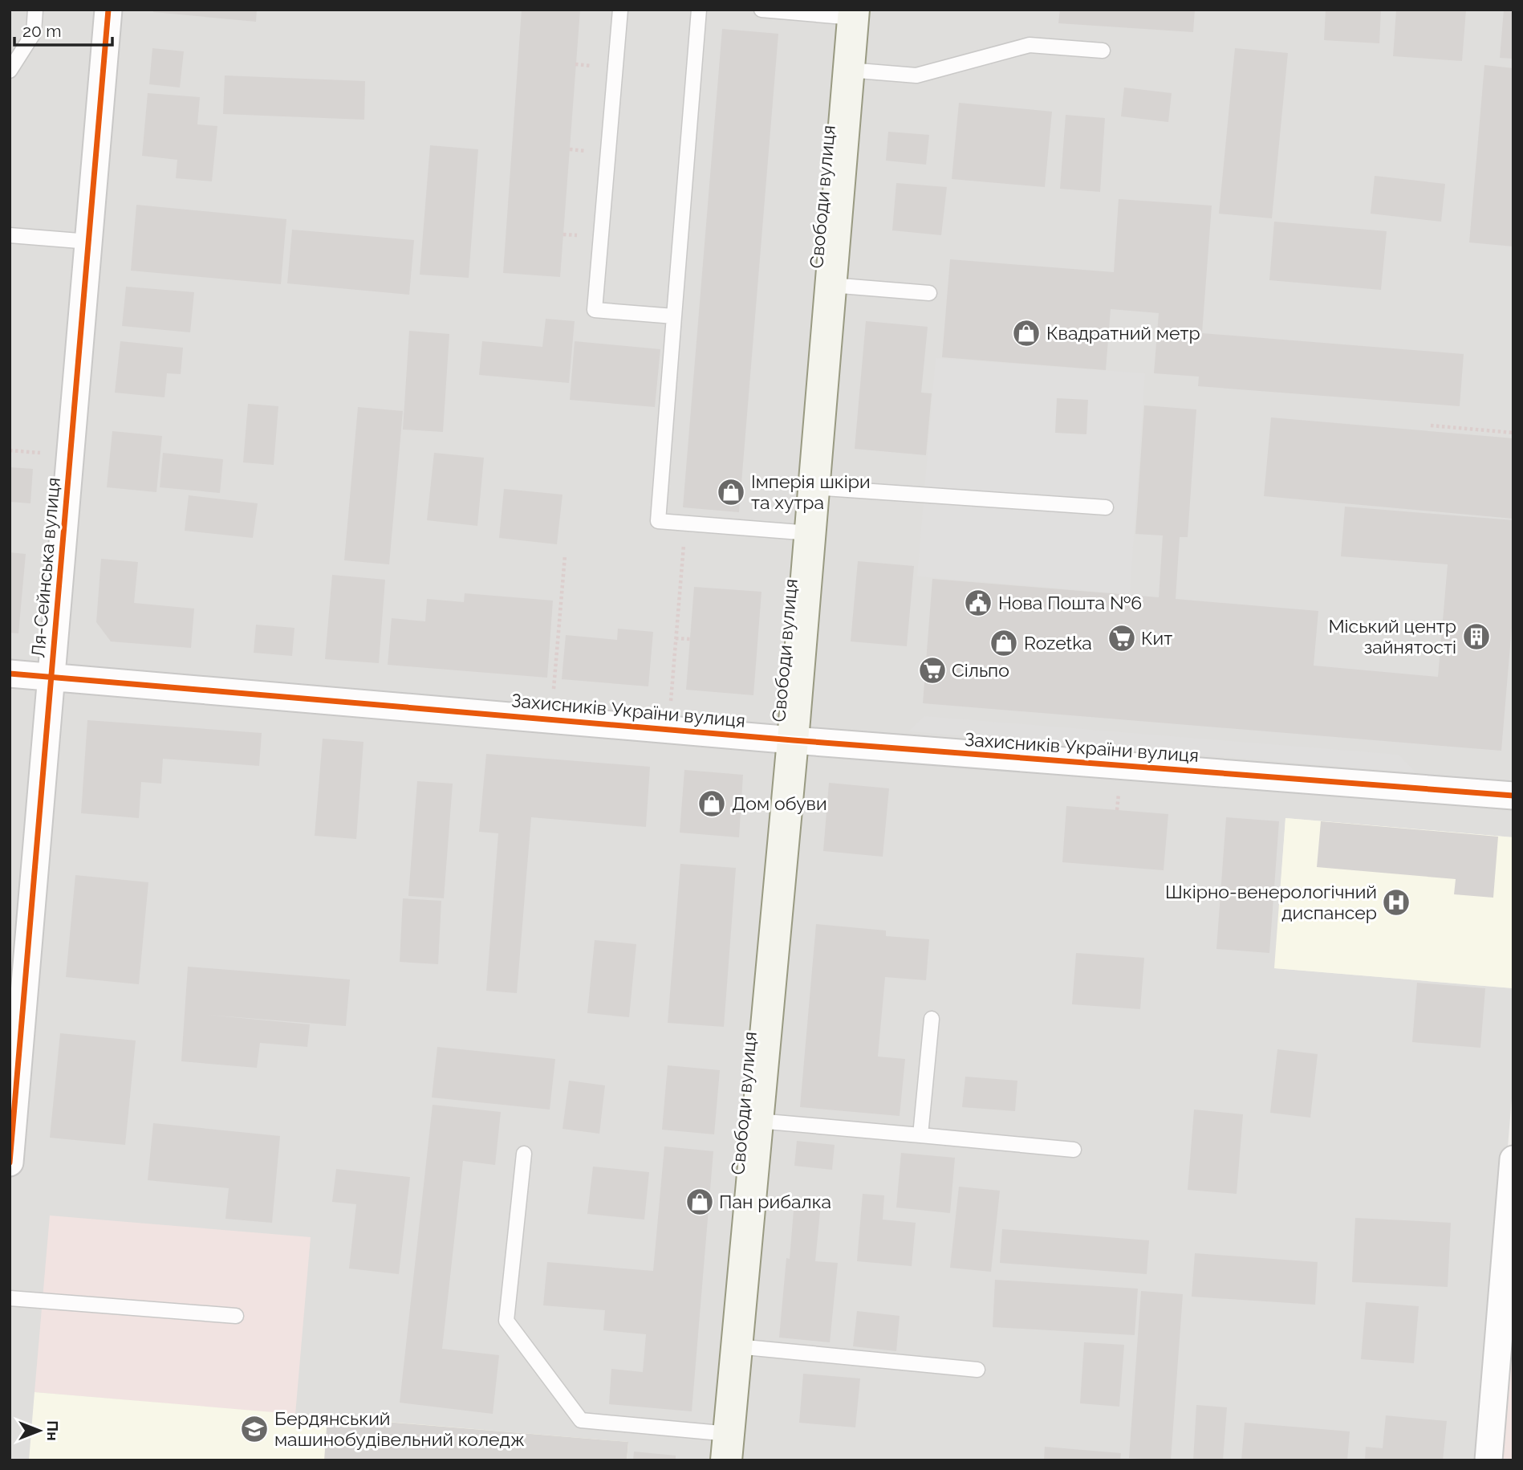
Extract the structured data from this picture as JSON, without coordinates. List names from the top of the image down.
{
  "streets": {
    "main road": ["Свободи вулиця"],
    "street": ["Ля-Сейнська вулиця", "Захисників України вулиця"]
  },
  "crossings": [
    ["Свободи вулиця", "Захисників України вулиця"],
    ["Ля-Сейнська вулиця", "Захисників України вулиця"]
  ],
  "places": {
    "shop": [
      "Квадратний метр",
      "Імперія шкіри та хутра",
      "Rozetka",
      "Дом обуви",
      "Пан рибалка"
    ],
    "public building": ["Нова Пошта №6"],
    "building": ["Міський центр зайнятості"],
    "supermarket": ["Кит", "Сільпо"],
    "hospital": ["Шкірно-венерологічний диспансер"],
    "school or university": ["Бердянський машинобудівельний коледж"]
  },
  "scale_bar": "20 m",
  "north": "right"
}
